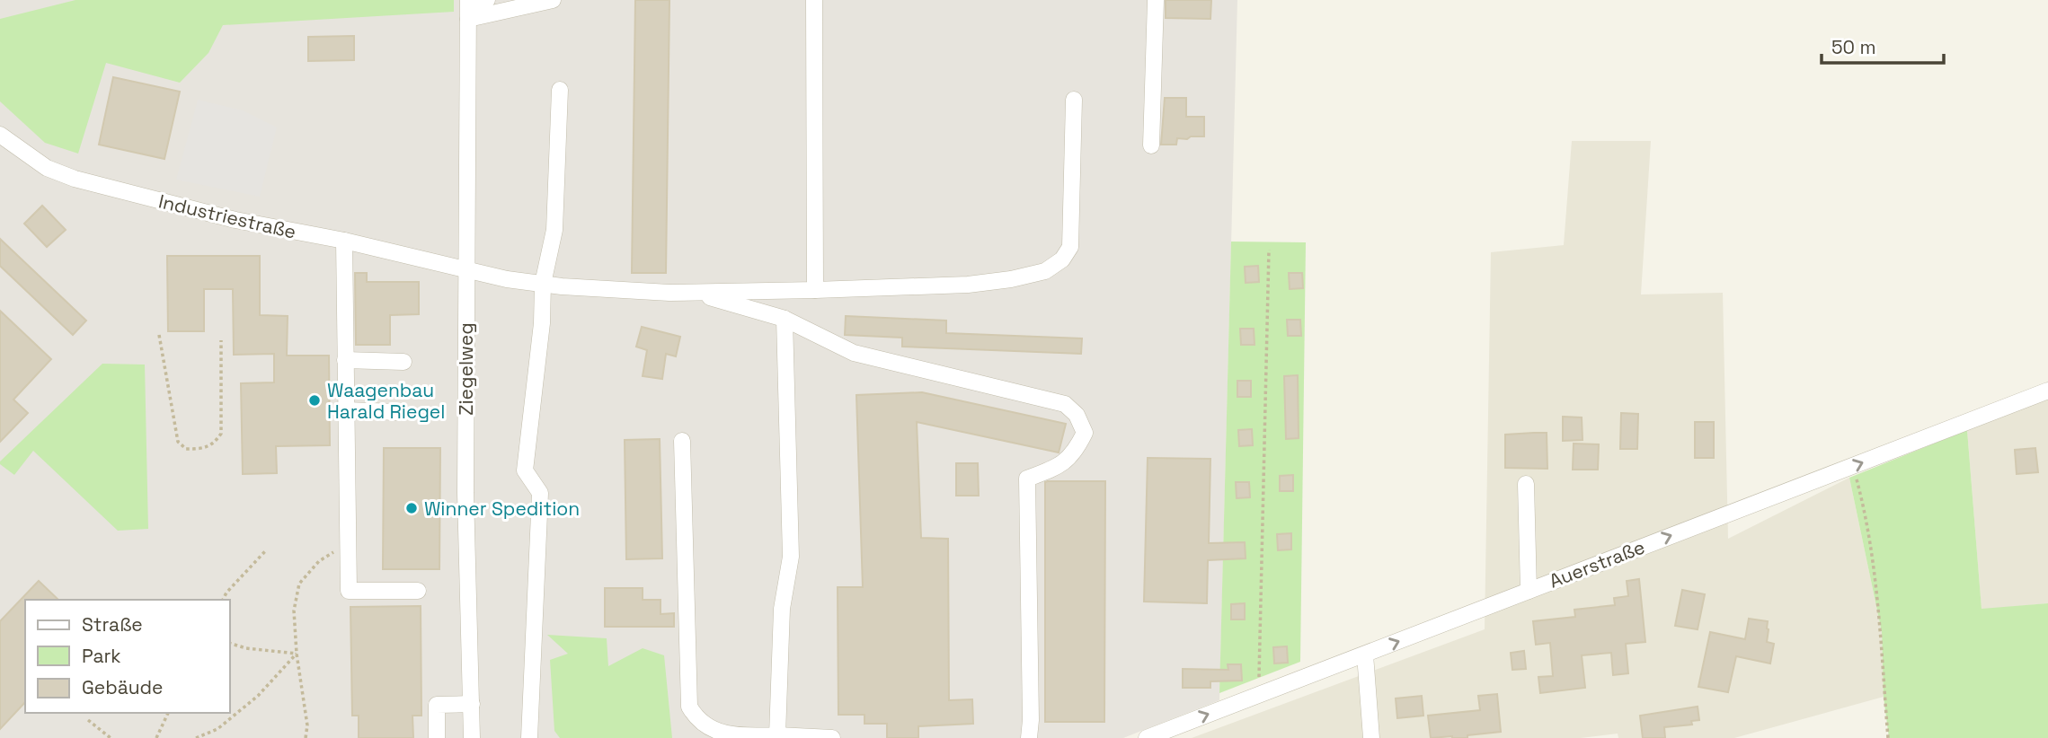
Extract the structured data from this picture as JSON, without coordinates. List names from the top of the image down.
{
  "streets": {
    "street": ["Industriestraße", "Ziegelweg", "Auerstraße"]
  },
  "crossings": [
    ["Industriestraße", "Ziegelweg"]
  ],
  "one_way": ["Auerstraße"],
  "places": ["Waagenbau Harald Riegel", "Winner Spedition"],
  "legend": ["Straße", "Park", "Gebäude"],
  "scale_bar": "50 m"
}
